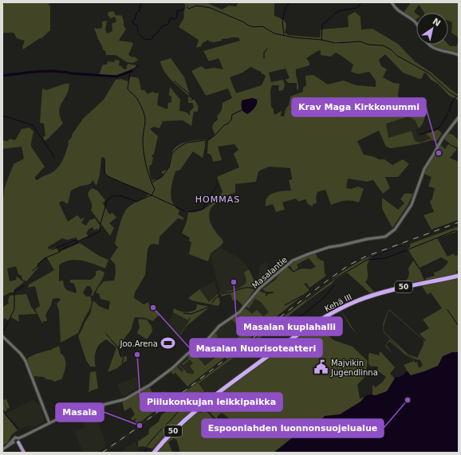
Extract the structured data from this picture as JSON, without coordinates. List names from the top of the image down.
{
  "streets": {
    "highway": ["50", "Kehä III"],
    "street": ["Masalantie"]
  },
  "districts": ["HOMMAS"],
  "places": {
    "other": [
      "Krav Maga Kirkkonummi",
      "Masalan kuplahalli",
      "Masalan Nuorisoteatteri",
      "Piilukonkujan leikkipaikka",
      "Espoonlahden luonnonsuojelualue",
      "Masala"
    ],
    "sports": ["Joo.Arena"],
    "public building": ["Majvikin Jugendlinna"]
  },
  "north": "top right"
}
